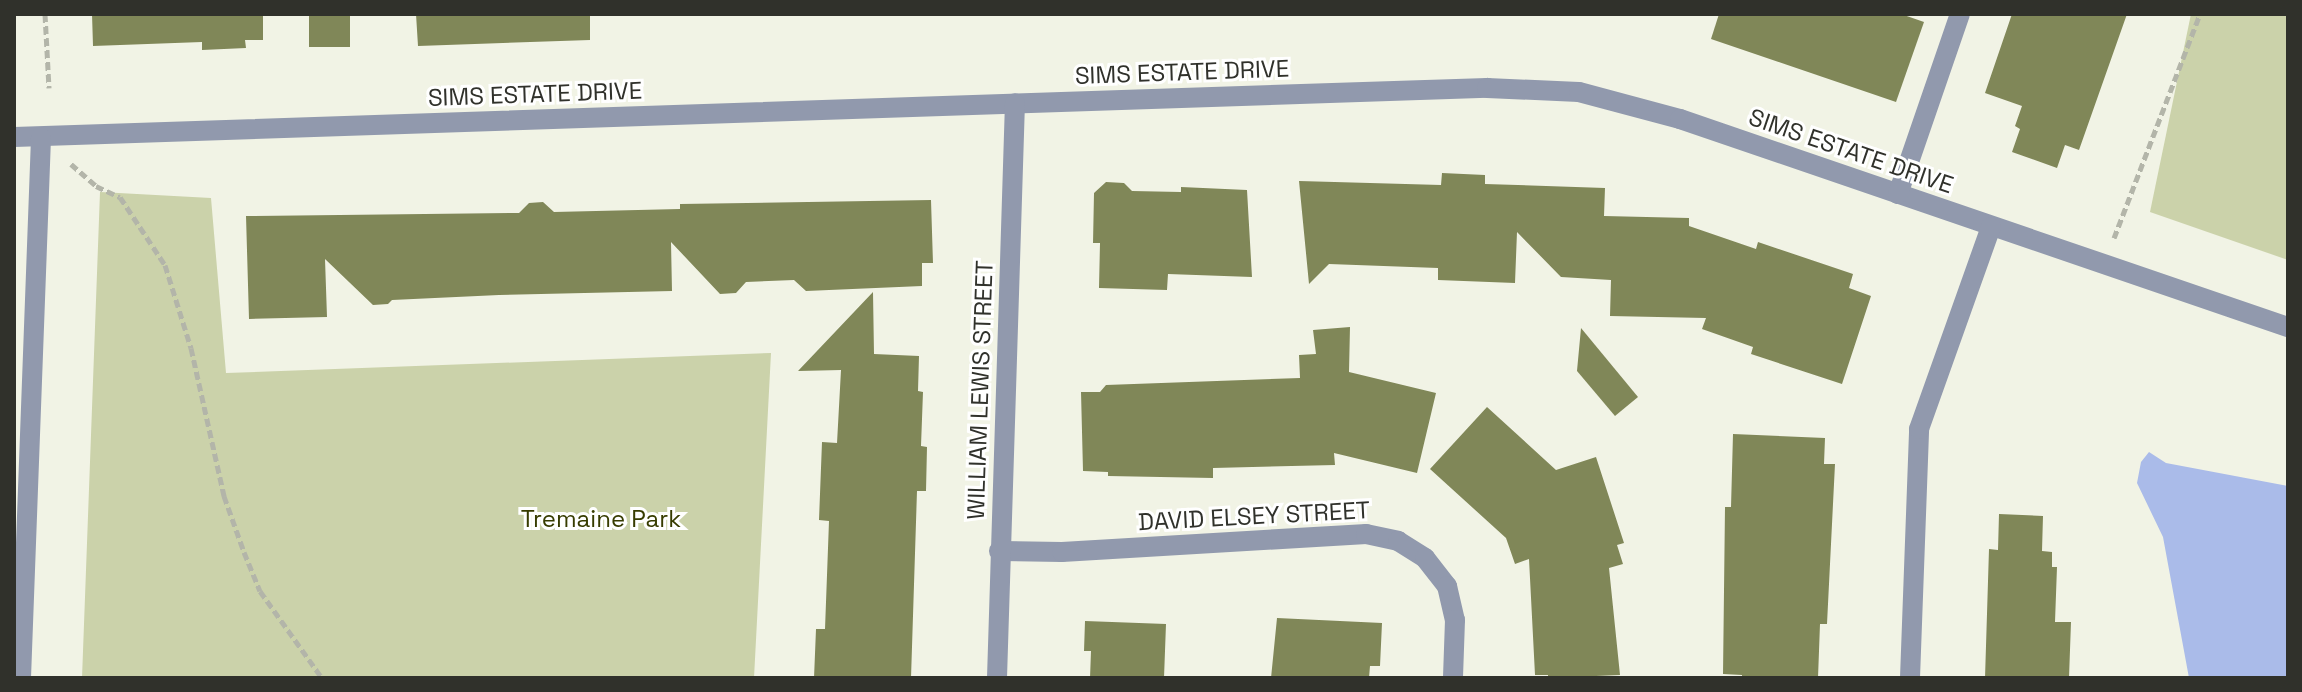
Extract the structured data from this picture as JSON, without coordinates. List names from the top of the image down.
{
  "streets": {
    "street": ["SIMS ESTATE DRIVE", "WILLIAM LEWIS STREET", "DAVID ELSEY STREET"]
  },
  "crossings": [
    ["SIMS ESTATE DRIVE", "WILLIAM LEWIS STREET"],
    ["WILLIAM LEWIS STREET", "DAVID ELSEY STREET"]
  ],
  "parks": ["Tremaine Park"]
}
